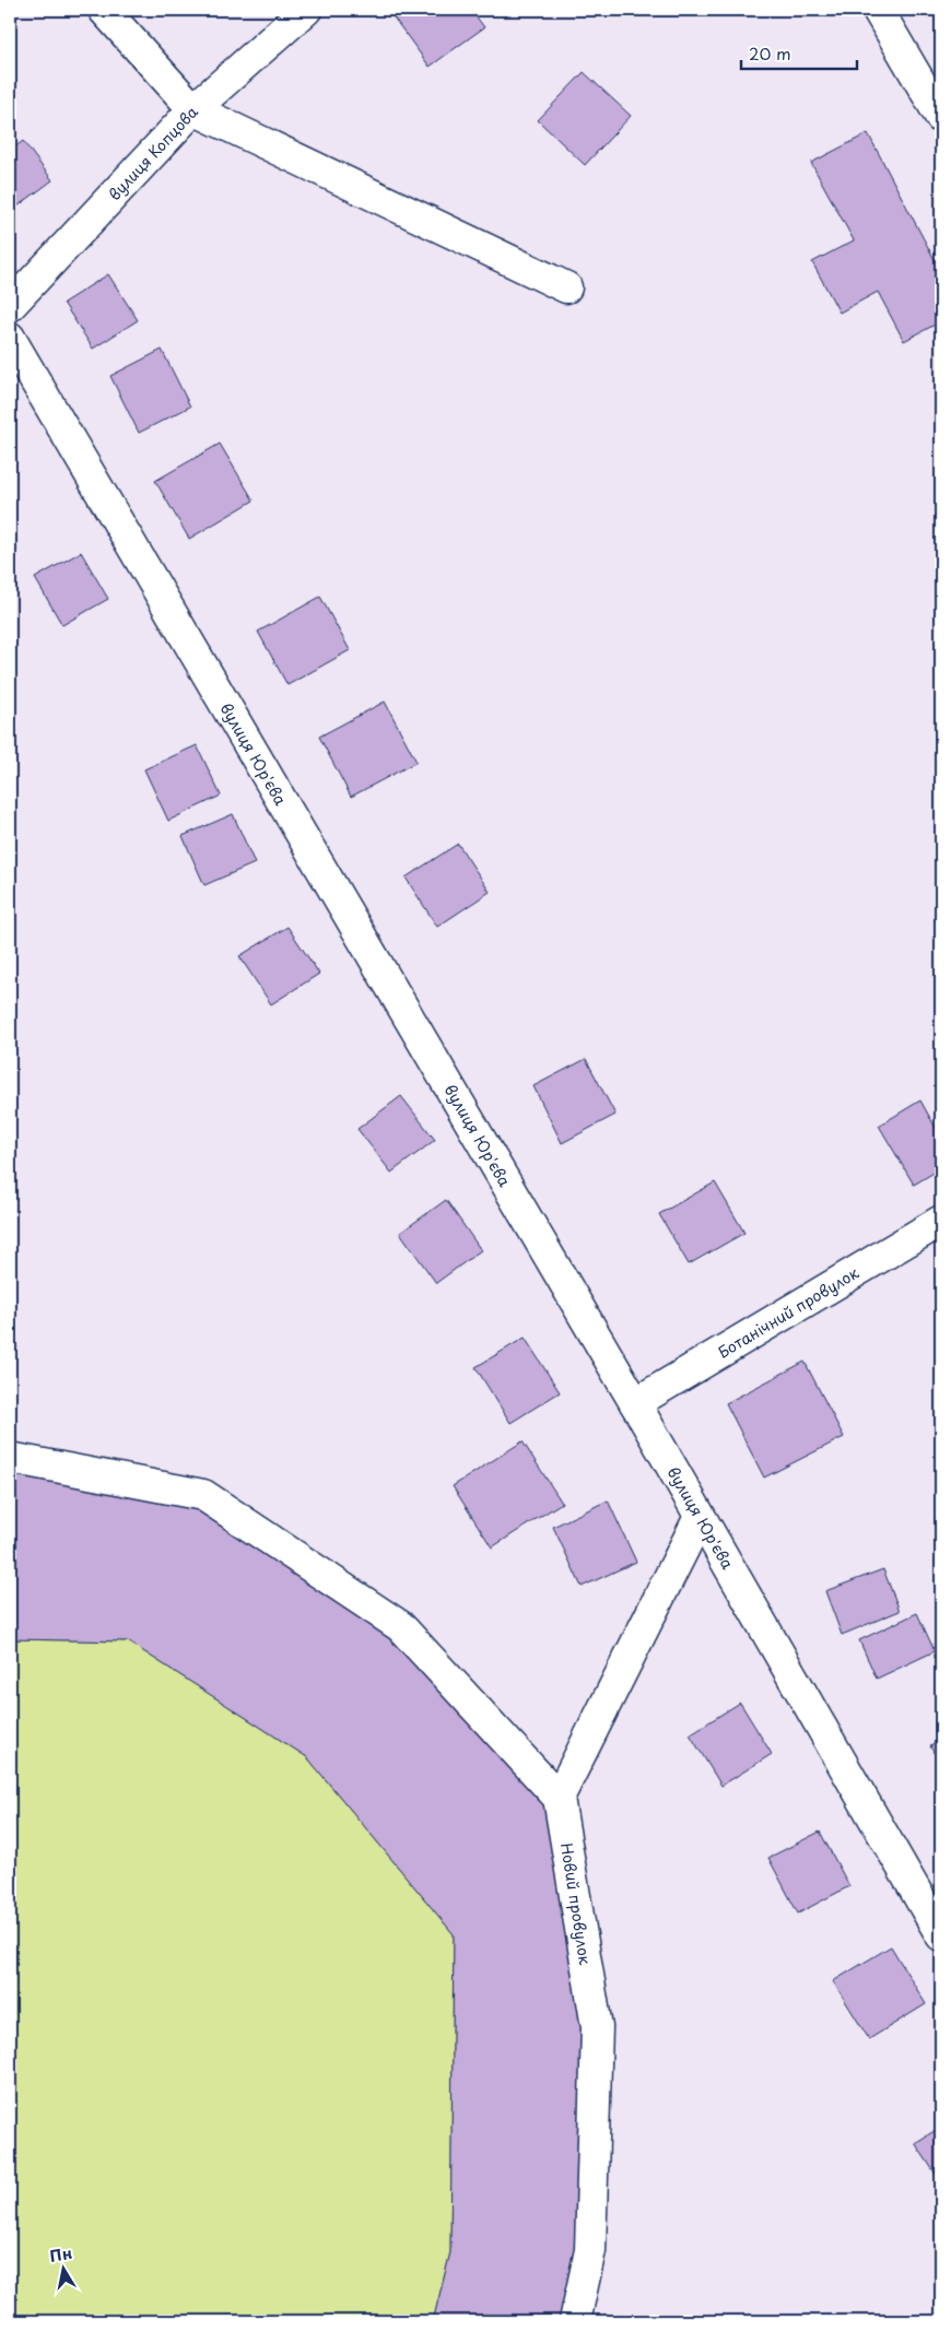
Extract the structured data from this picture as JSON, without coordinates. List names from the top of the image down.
{
  "streets": {
    "street": [
      "вулиця Копцова",
      "вулиця Юр'єва",
      "Ботанічний провулок",
      "Новий провулок"
    ]
  },
  "crossings": [
    ["вулиця Юр'єва", "Ботанічний провулок"]
  ],
  "scale_bar": "20 m",
  "north": "top"
}
